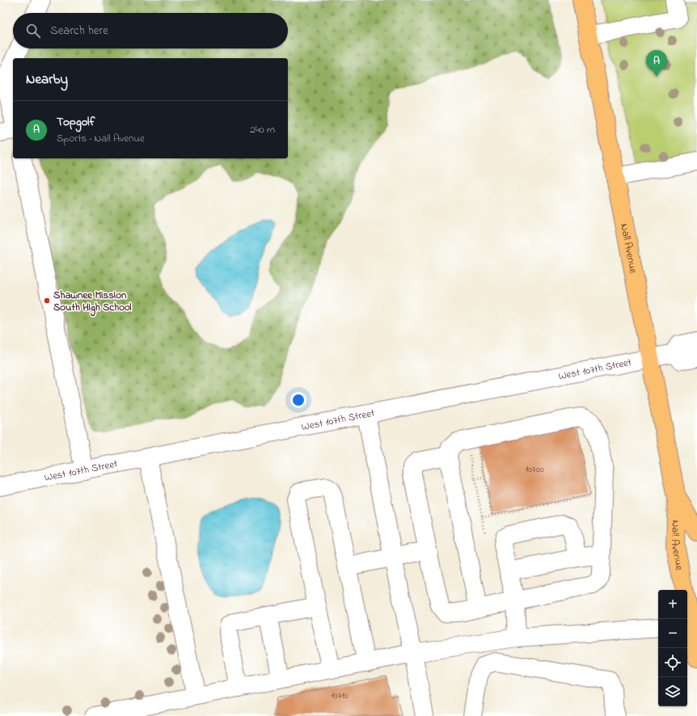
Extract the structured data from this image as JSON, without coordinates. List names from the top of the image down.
{
  "streets": {
    "main road": ["Nall Avenue"],
    "street": ["West 107th Street"]
  },
  "crossings": [
    ["Nall Avenue", "West 107th Street"]
  ],
  "places": ["Shawnee Mission South High School"],
  "house_numbers": ["10700", "10710"],
  "page": {
    "search": "Search here",
    "pins": "A",
    "heading": "Nearby",
    "list": [
      {
        "mark": "A",
        "name": "Topgolf",
        "note": "Sports · Nall Avenue",
        "value": "240 m"
      }
    ],
    "map_buttons": ["+", "−"]
  }
}
